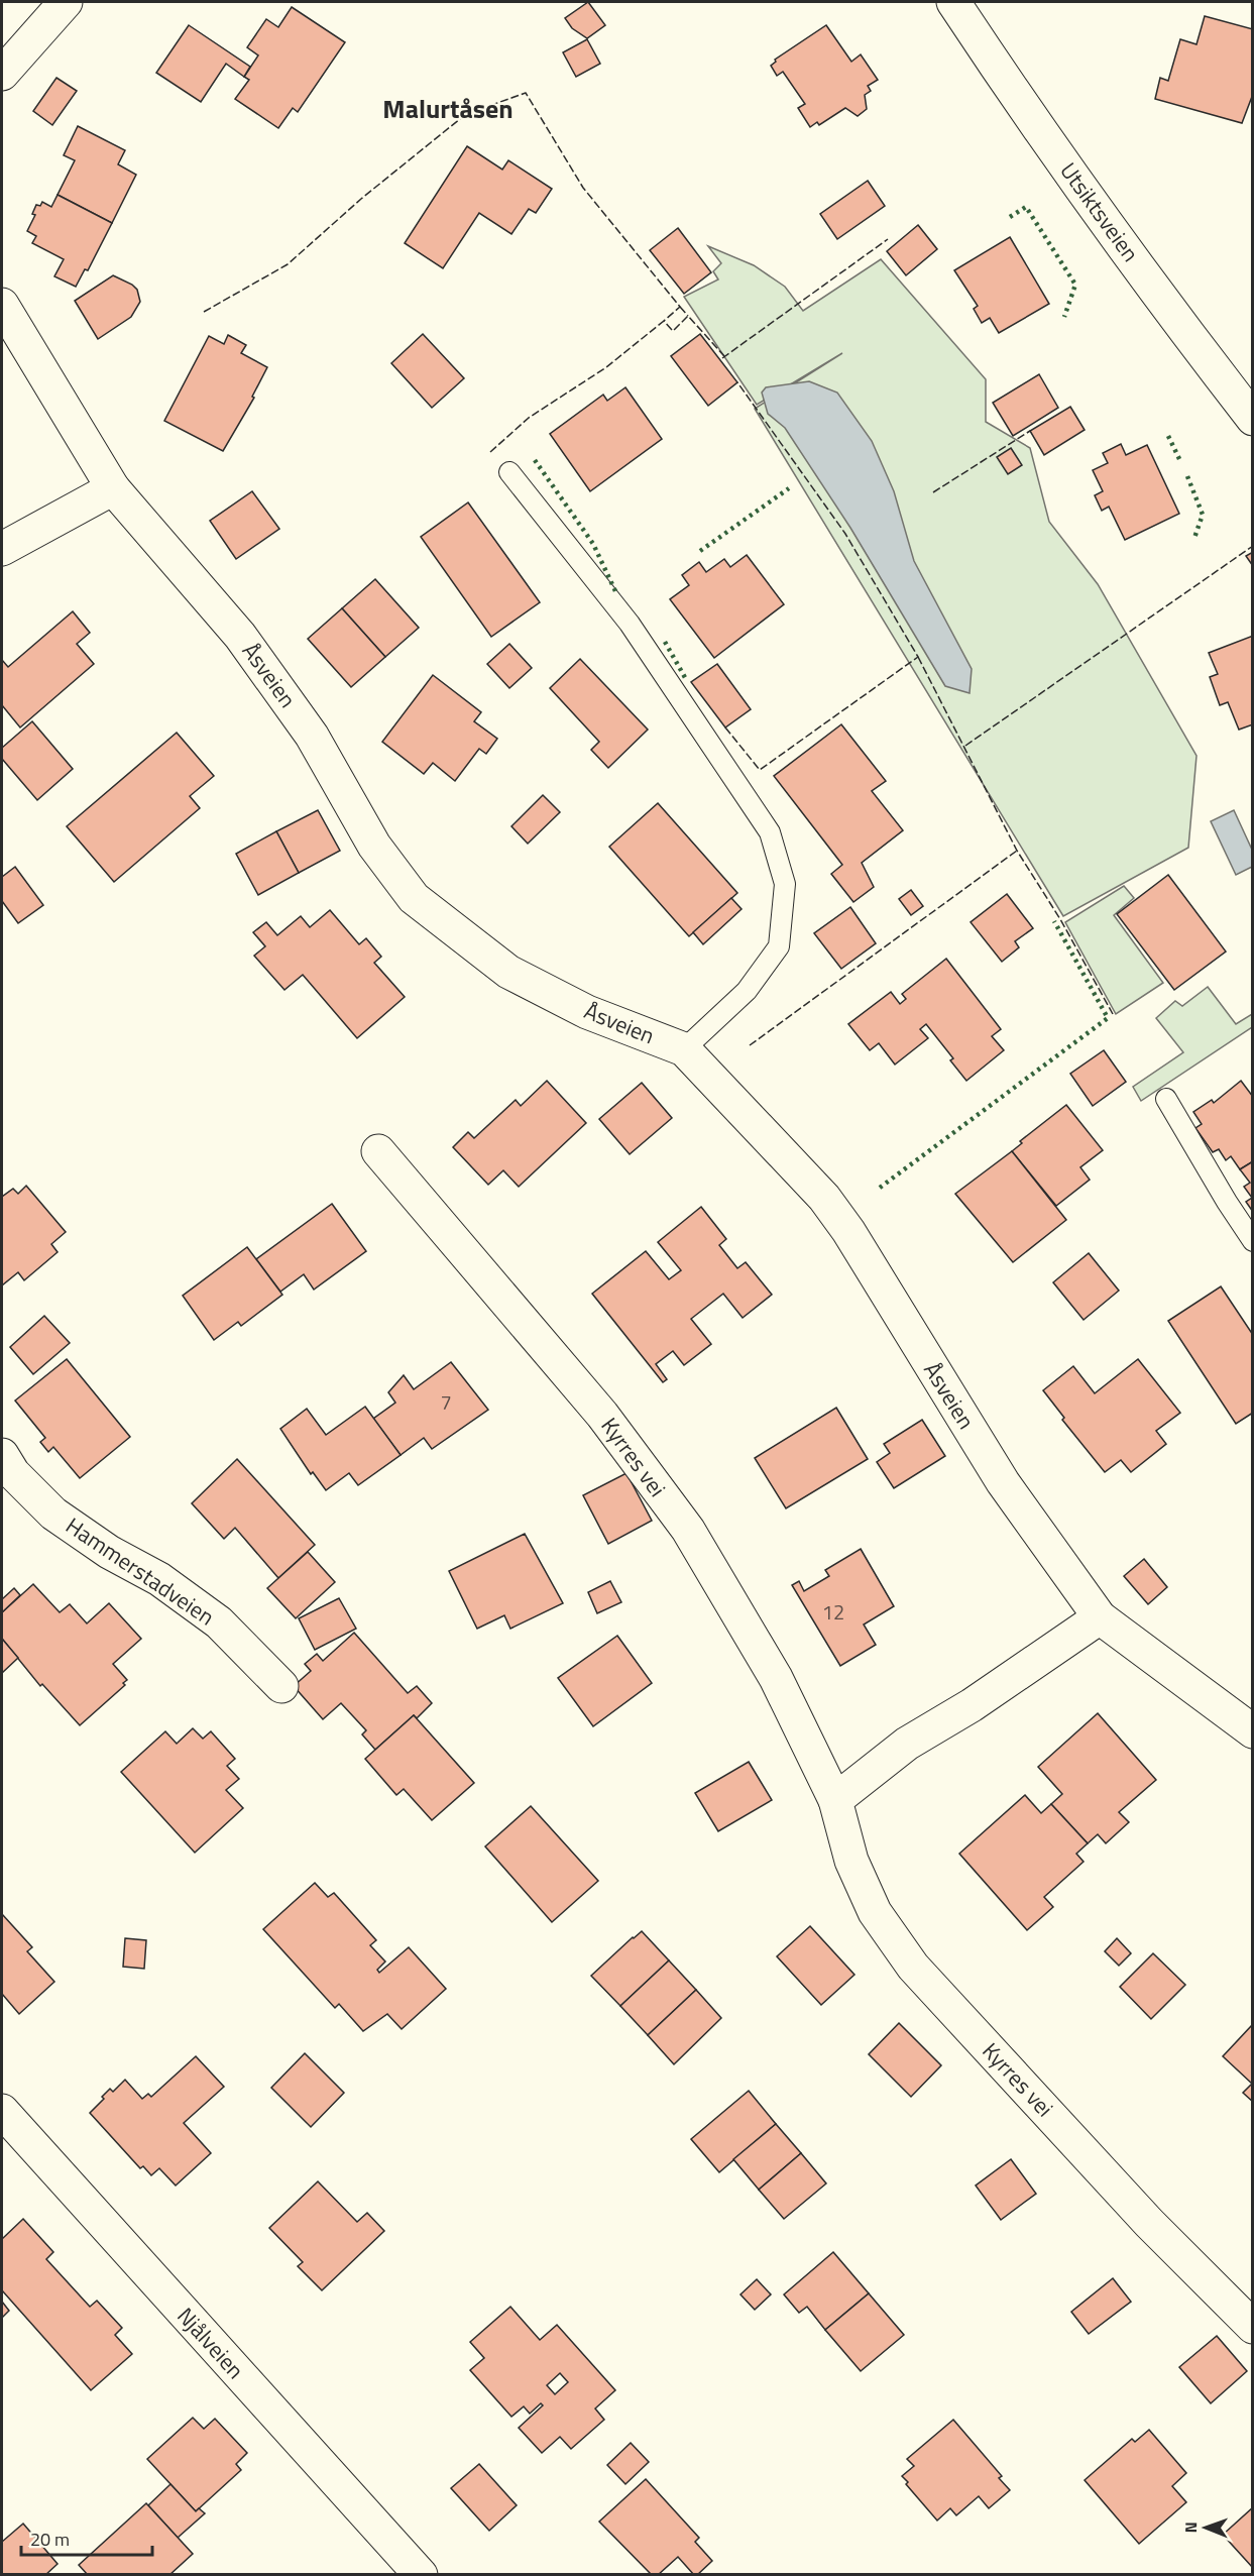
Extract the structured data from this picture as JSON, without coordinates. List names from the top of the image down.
{
  "streets": {
    "street": [
      "Utsiktsveien",
      "Åsveien",
      "Kyrres vei",
      "Hammerstadveien",
      "Njålveien"
    ]
  },
  "districts": ["Malurtåsen"],
  "house_numbers": ["7", "12"],
  "scale_bar": "20 m",
  "north": "left"
}
